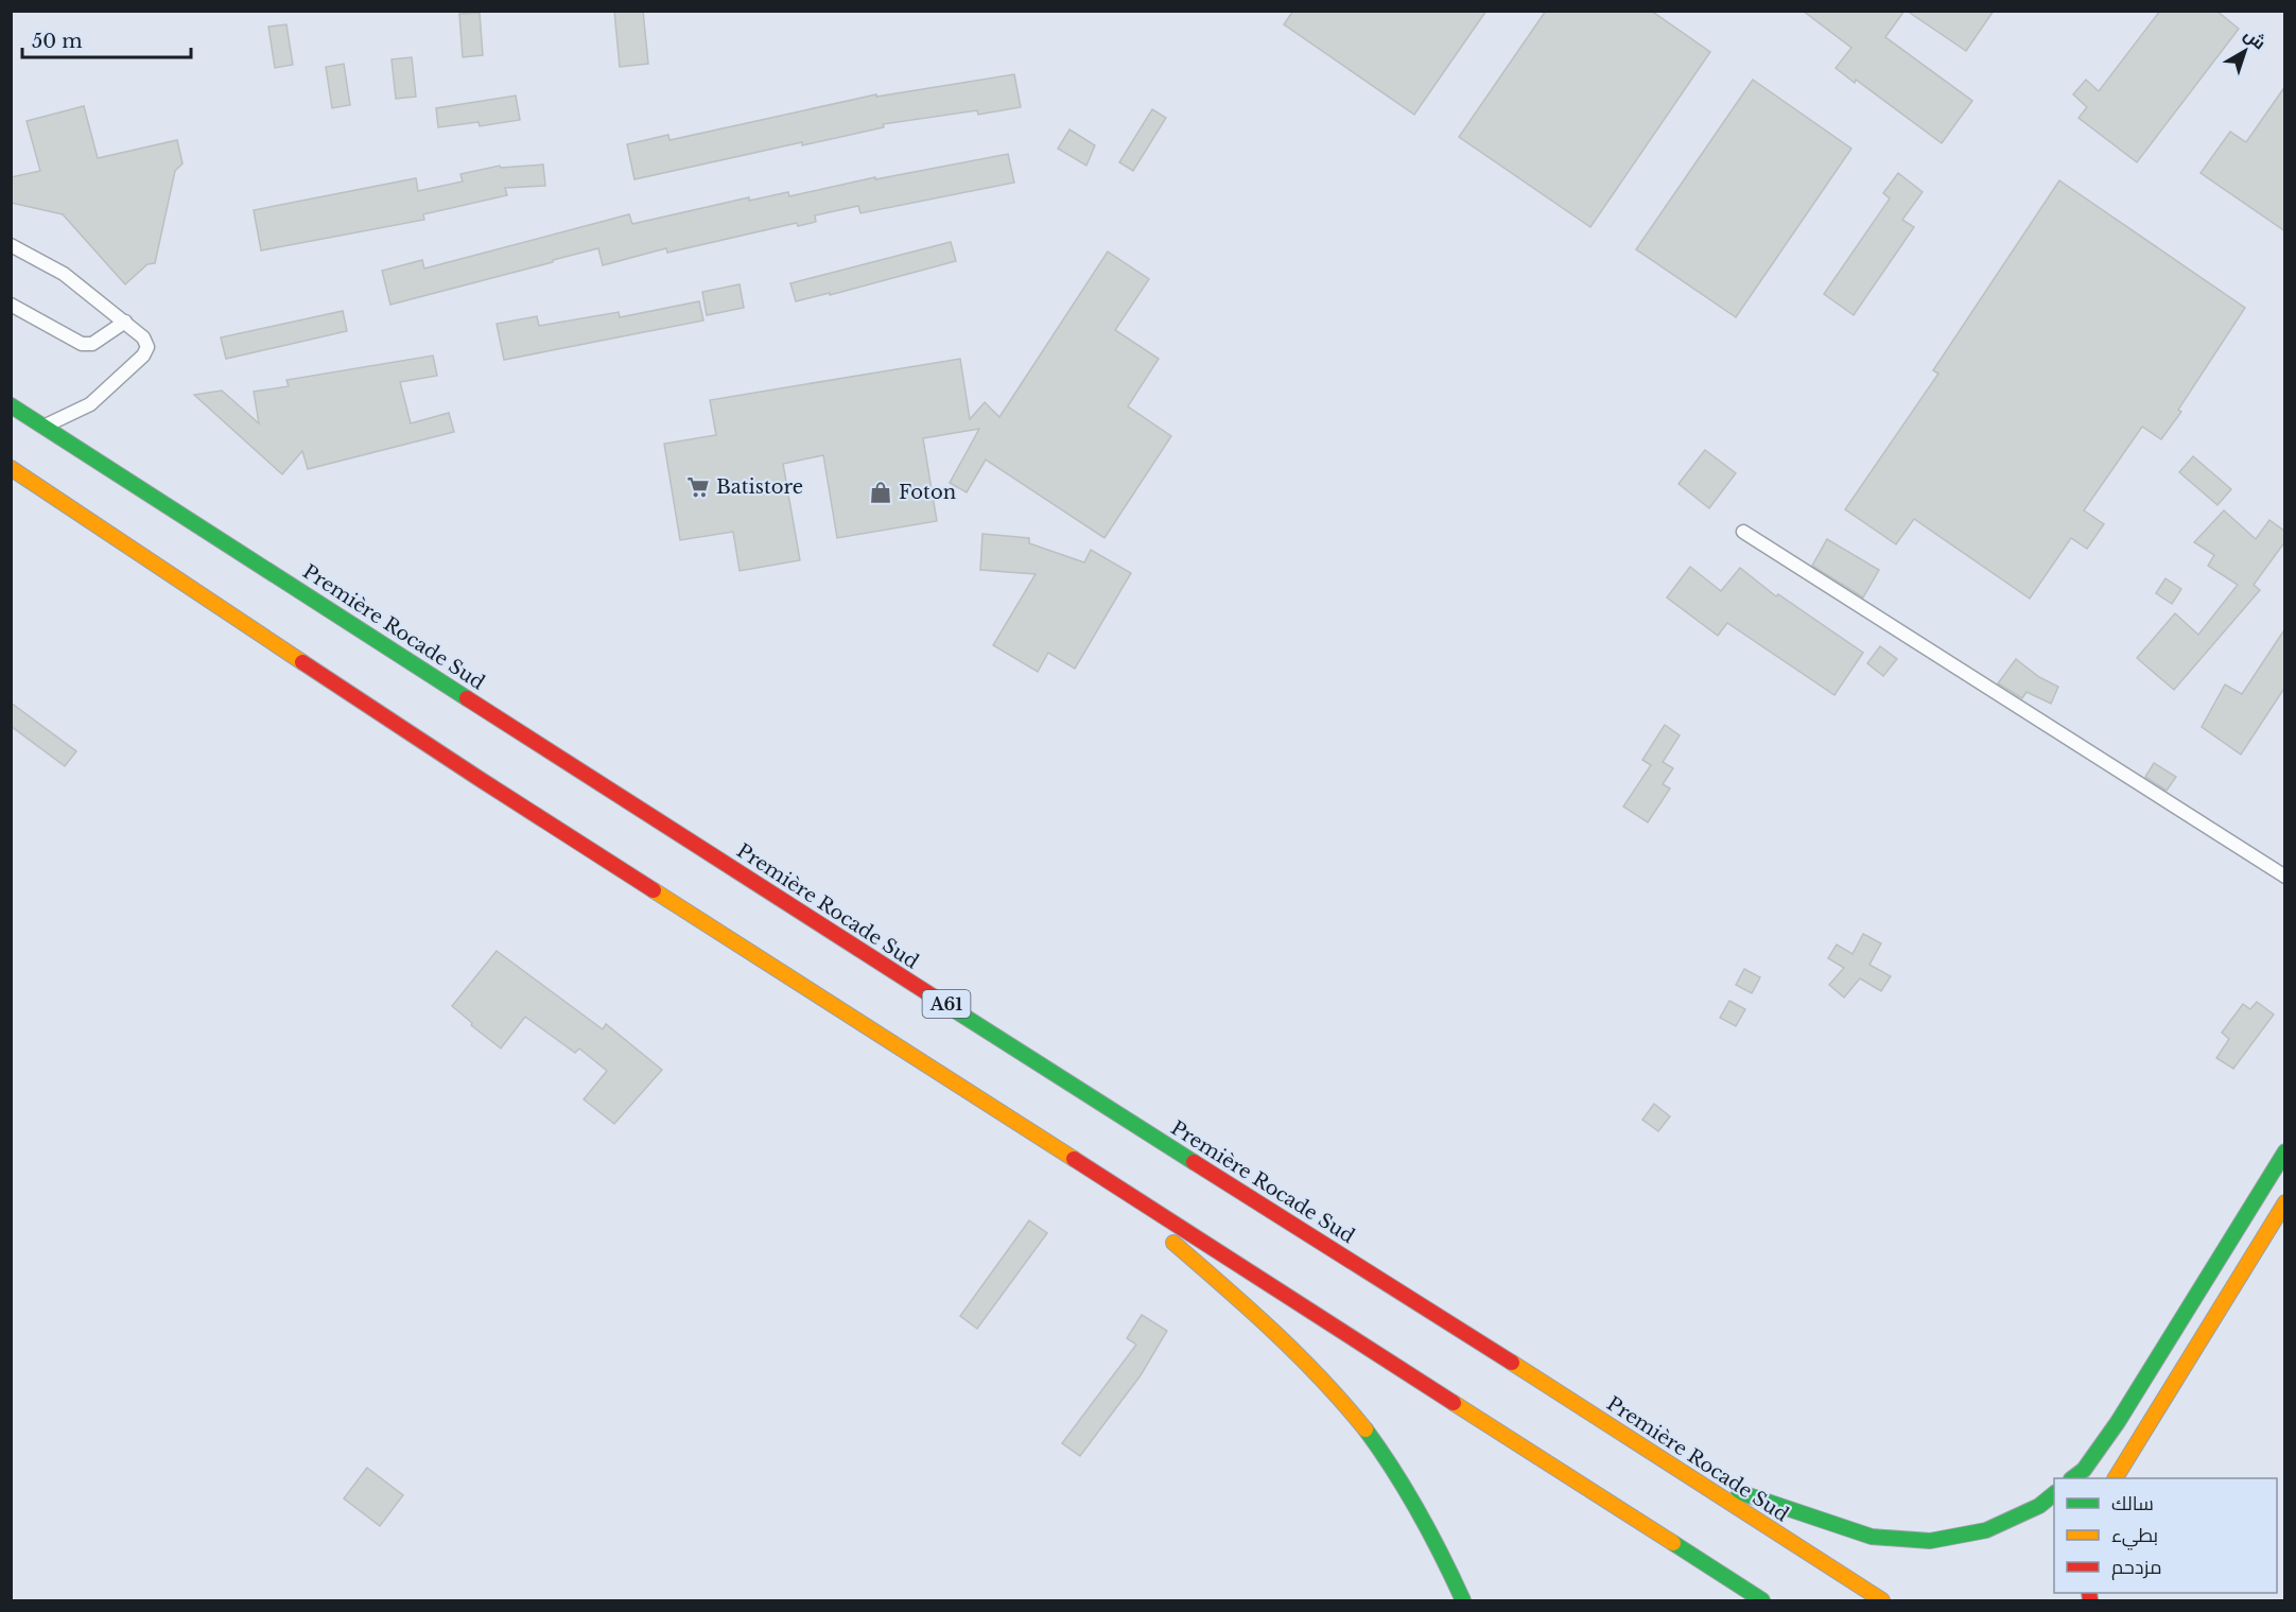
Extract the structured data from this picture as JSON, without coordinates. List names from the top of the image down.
{
  "streets": {
    "highway": ["Première Rocade Sud", "A61"]
  },
  "places": {
    "supermarket": ["Batistore"],
    "shop": ["Foton"]
  },
  "legend": ["سالك", "بطيء", "مزدحم"],
  "scale_bar": "50 m",
  "north": "top right"
}
